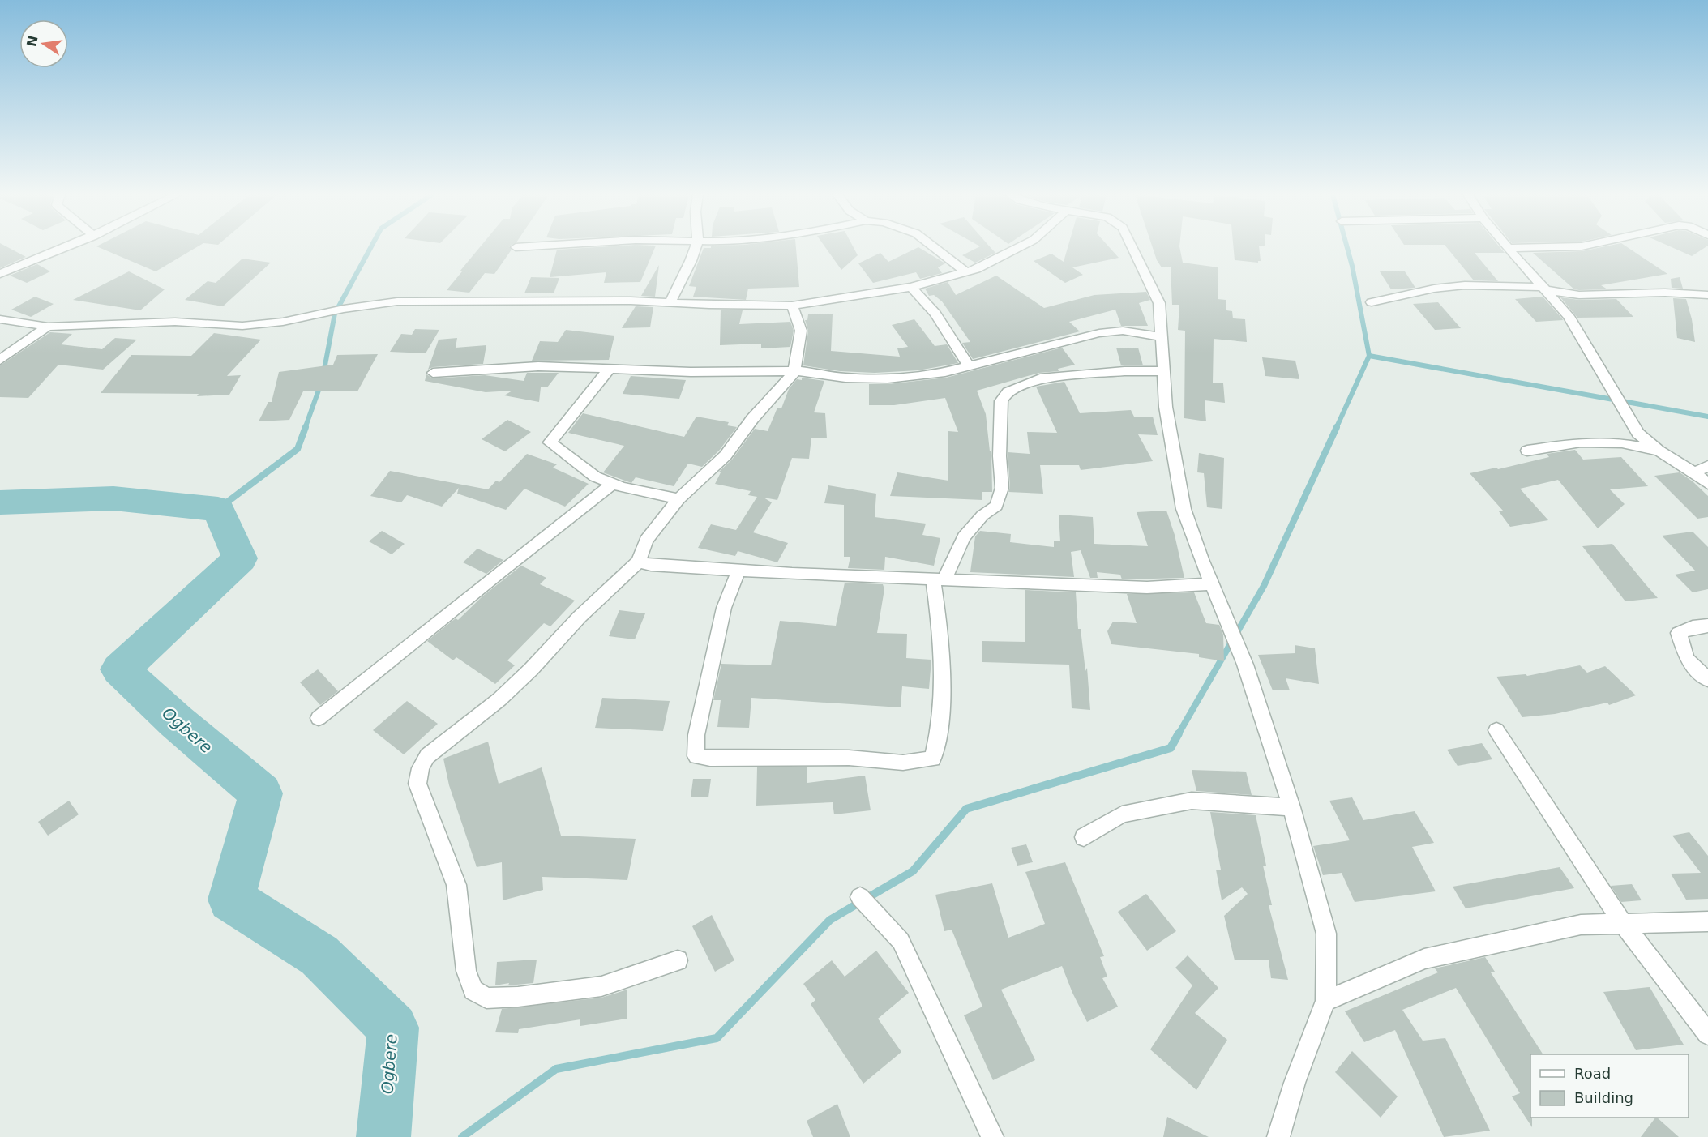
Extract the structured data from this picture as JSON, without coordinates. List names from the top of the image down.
{
  "water": ["Ogbere"],
  "legend": ["Road", "Building"],
  "north": "left"
}
